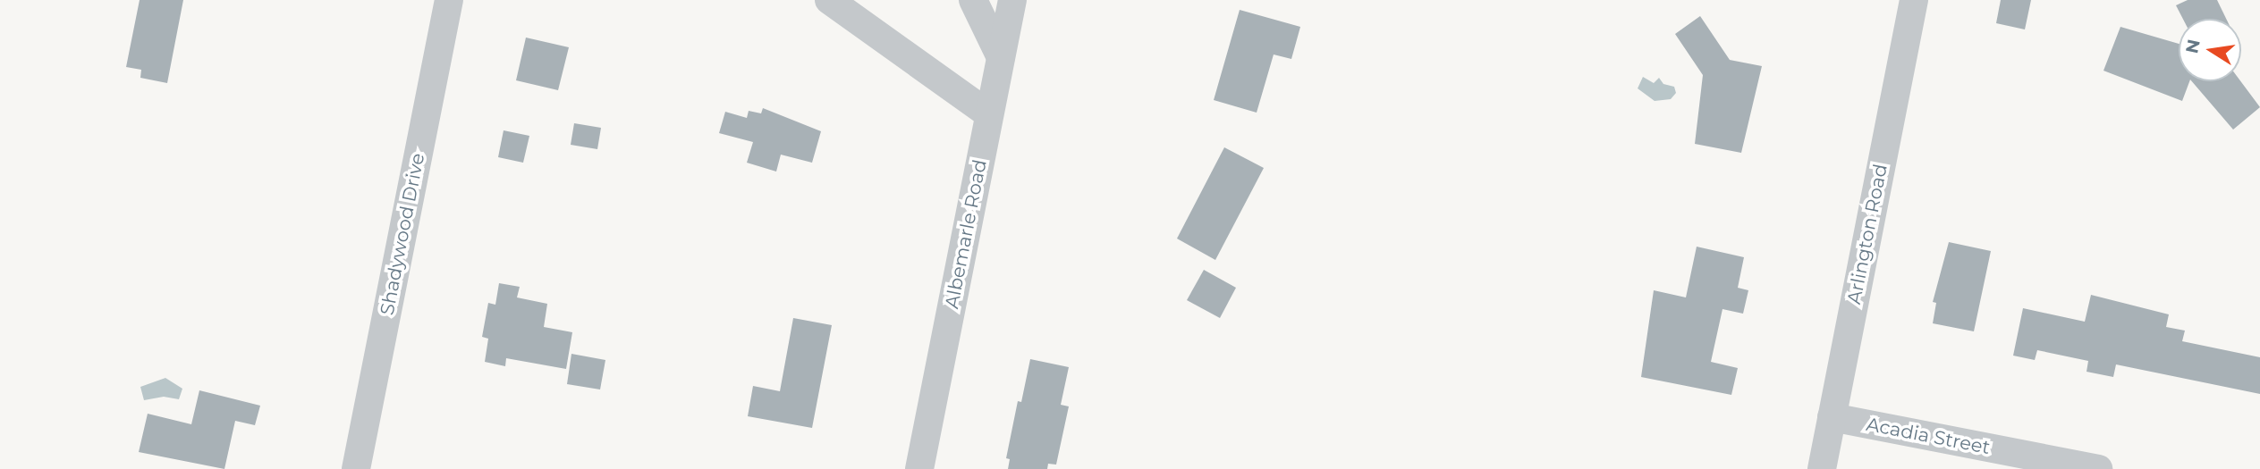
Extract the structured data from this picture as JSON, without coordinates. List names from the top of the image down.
{
  "streets": {
    "street": [
      "Shadywood Drive",
      "Albemarle Road",
      "Arlington Road",
      "Acadia Street"
    ]
  },
  "crossings": [
    ["Arlington Road", "Acadia Street"]
  ],
  "north": "left"
}
